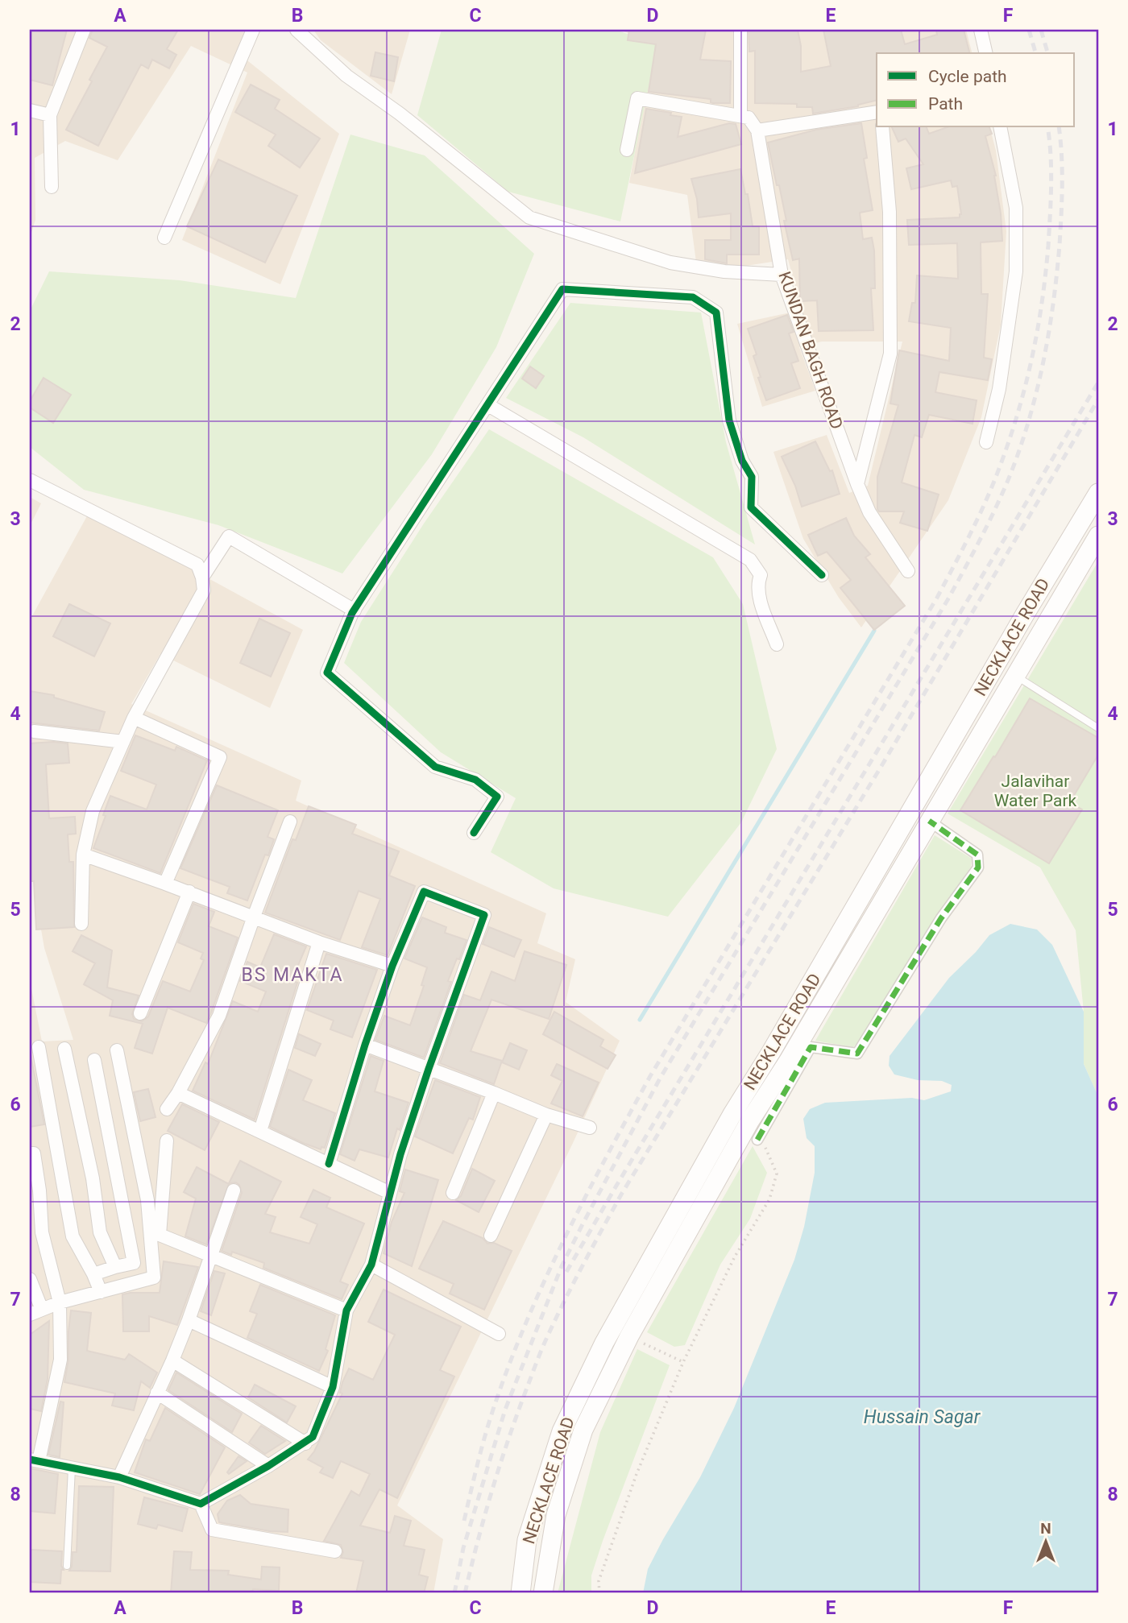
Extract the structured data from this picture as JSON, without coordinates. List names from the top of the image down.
{
  "streets": {
    "main road": ["NECKLACE ROAD"],
    "street": ["KUNDAN BAGH ROAD"]
  },
  "districts": ["BS MAKTA"],
  "water": ["Hussain Sagar"],
  "parks": ["Jalavihar Water Park"],
  "legend": ["Cycle path", "Path"],
  "north": "top",
  "grid": {
    "columns": [
      "A",
      "B",
      "C",
      "D",
      "E",
      "F"
    ],
    "rows": [
      "1",
      "2",
      "3",
      "4",
      "5",
      "6",
      "7",
      "8"
    ]
  }
}
